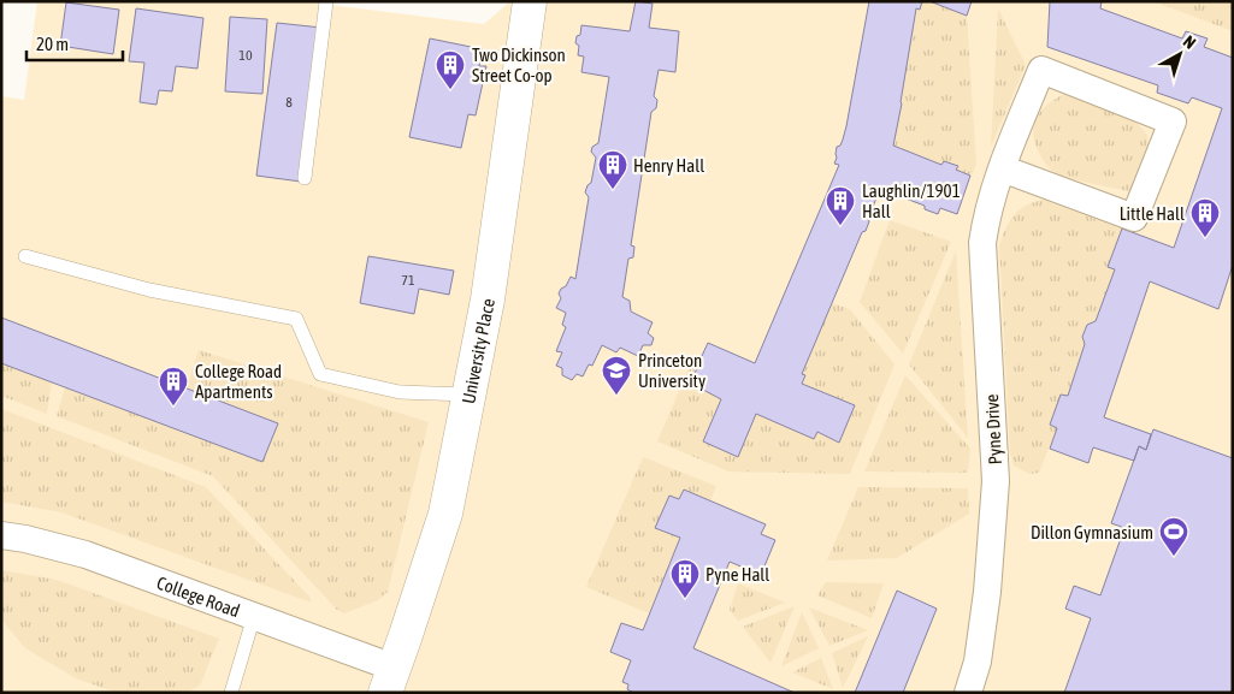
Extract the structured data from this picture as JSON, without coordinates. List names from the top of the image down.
{
  "streets": {
    "street": ["University Place", "Pyne Drive", "College Road"]
  },
  "crossings": [
    ["University Place", "College Road"]
  ],
  "places": {
    "building": [
      "Two Dickinson Street Co-op",
      "Henry Hall",
      "Laughlin/1901 Hall",
      "Little Hall",
      "College Road Apartments",
      "Pyne Hall"
    ],
    "school or university": ["Princeton University"],
    "sports": ["Dillon Gymnasium"]
  },
  "house_numbers": ["10", "8", "71"],
  "scale_bar": "20 m",
  "north": "top right"
}
